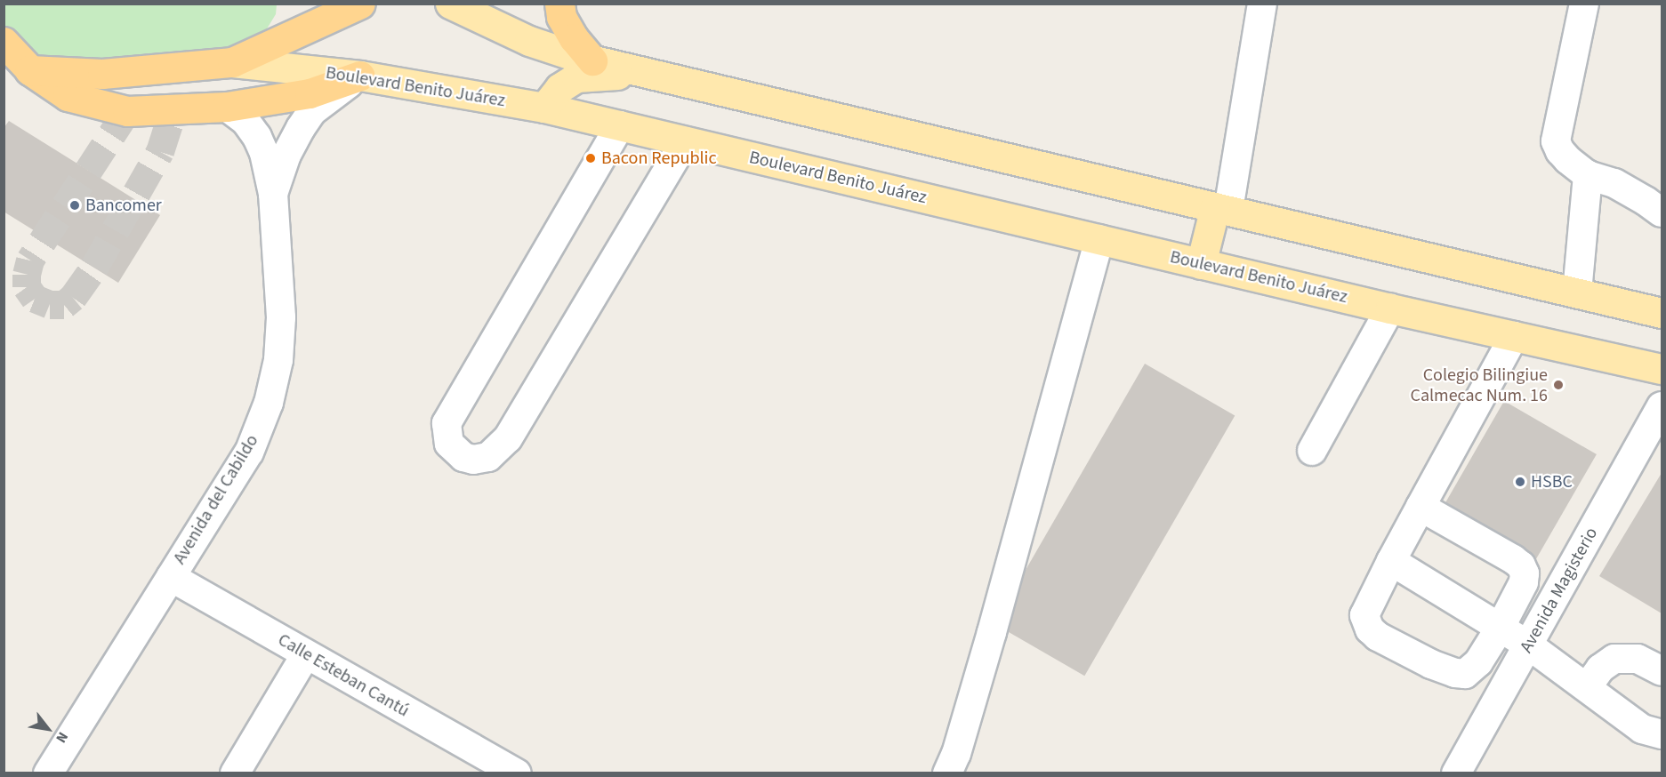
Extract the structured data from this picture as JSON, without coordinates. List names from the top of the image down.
{
  "streets": {
    "highway": ["Boulevard Benito Juárez"],
    "street": ["Avenida del Cabildo", "Avenida Magisterio", "Calle Esteban Cantú"]
  },
  "crossings": [
    ["Boulevard Benito Juárez", "Avenida del Cabildo"],
    ["Avenida del Cabildo", "Calle Esteban Cantú"]
  ],
  "places": [
    "Bacon Republic",
    "Bancomer",
    "Colegio Bilingiue Calmecac Num. 16",
    "HSBC"
  ],
  "north": "bottom right"
}
